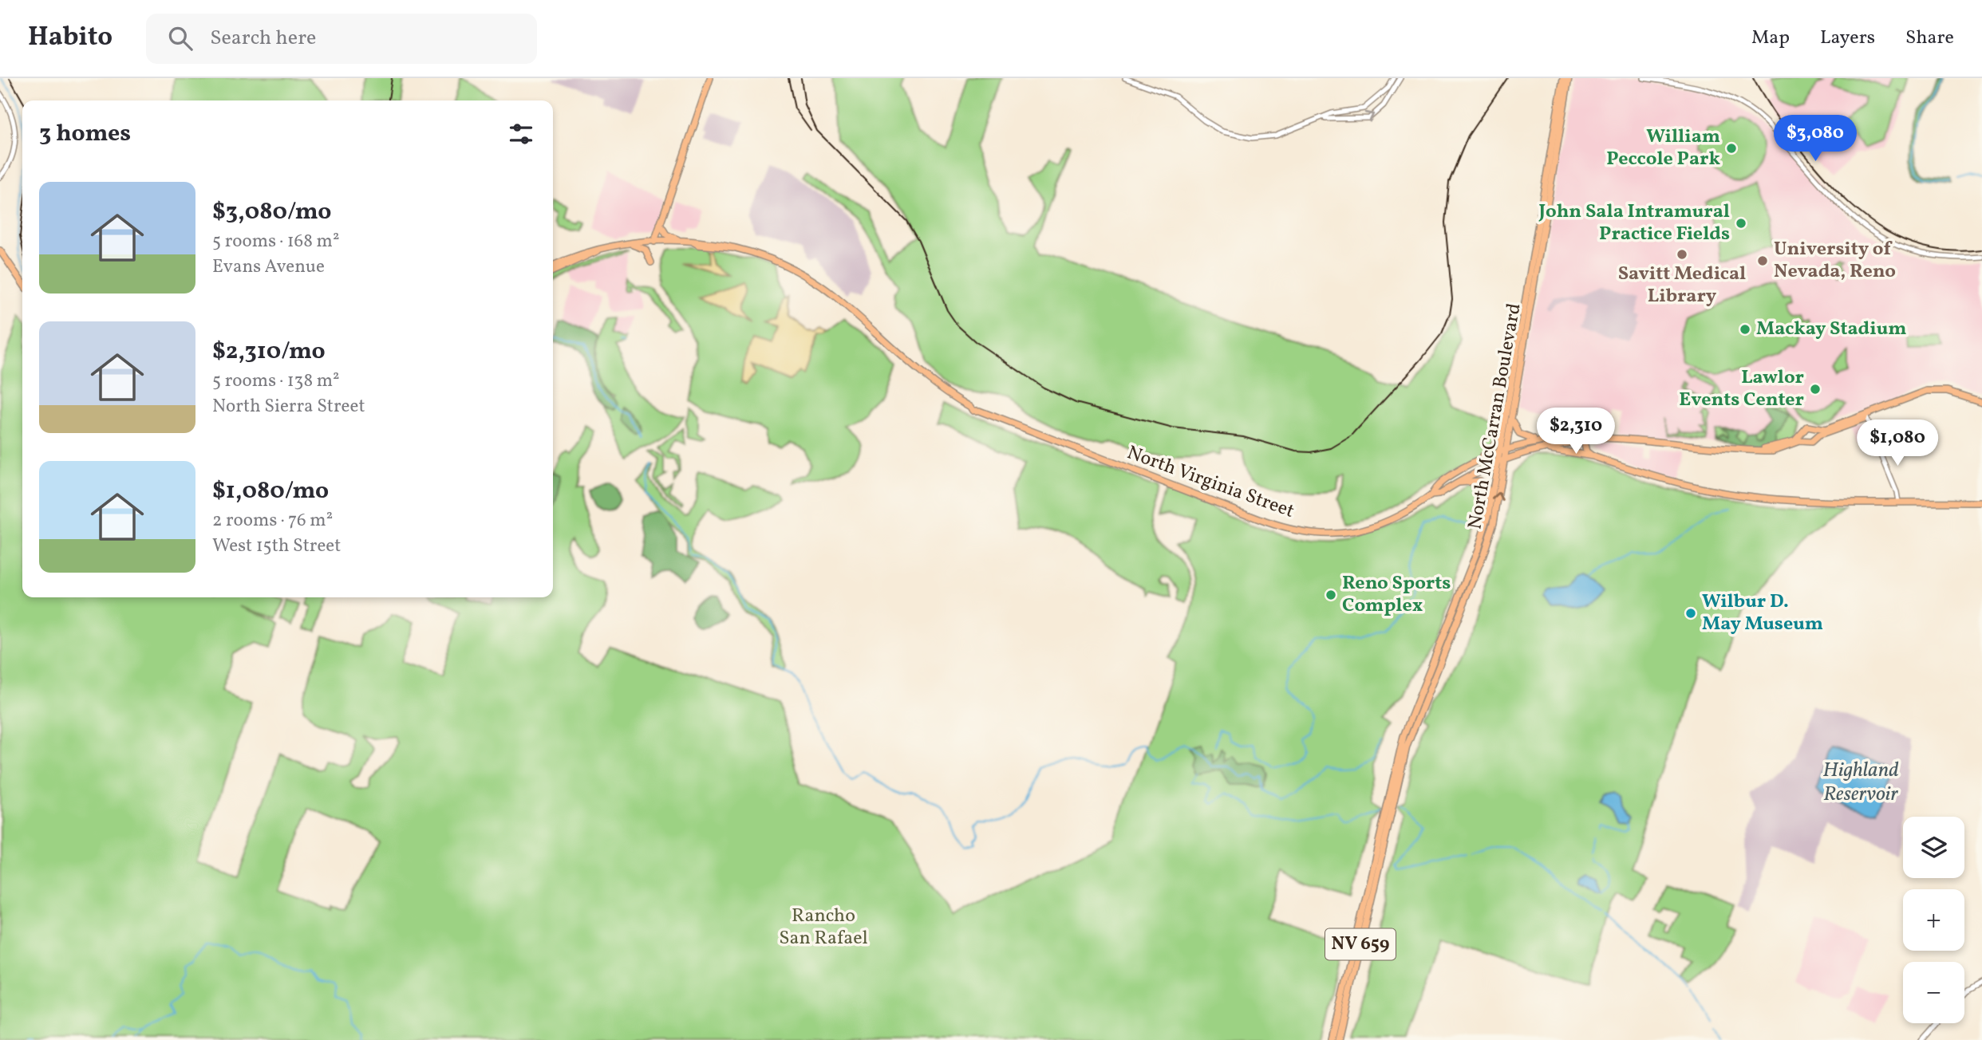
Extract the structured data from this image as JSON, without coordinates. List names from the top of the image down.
{
  "streets": {
    "main road": ["North McCarran Boulevard", "North Virginia Street", "NV 659"]
  },
  "crossings": [
    ["North McCarran Boulevard", "North Virginia Street"]
  ],
  "water": ["Highland Reservoir"],
  "parks": ["Rancho San Rafael"],
  "places": [
    "William Peccole Park",
    "John Sala Intramural Practice Fields",
    "Savitt Medical Library",
    "University of Nevada, Reno",
    "Mackay Stadium",
    "Lawlor Events Center",
    "Reno Sports Complex",
    "Wilbur D. May Museum"
  ],
  "page": {
    "header": "Habito",
    "search": "Search here",
    "nav": ["Map", "Layers", "Share"],
    "heading": "3 homes",
    "price": ["$3,080", "$2,310", "$1,080"],
    "list": [
      {
        "name": "$3,080/mo",
        "note": "5 rooms · 168 m² · Evans Avenue"
      },
      {
        "name": "$2,310/mo",
        "note": "5 rooms · 138 m² · North Sierra Street"
      },
      {
        "name": "$1,080/mo",
        "note": "2 rooms · 76 m² · West 15th Street"
      }
    ],
    "map_buttons": ["+", "−"]
  }
}
